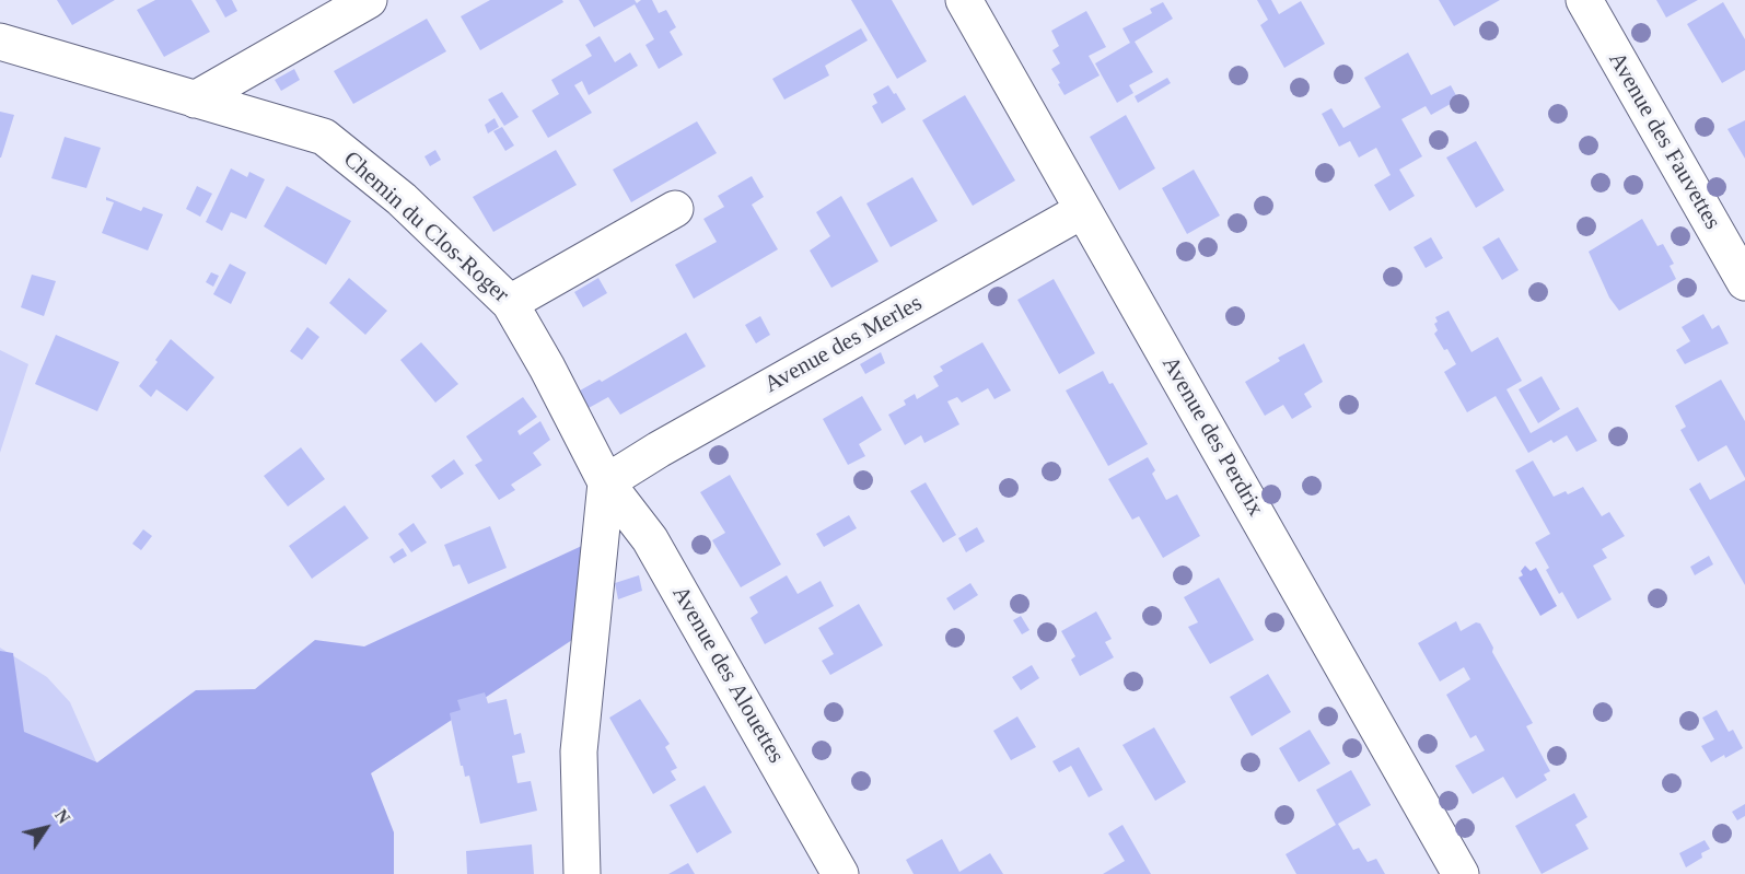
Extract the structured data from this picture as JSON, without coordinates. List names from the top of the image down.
{
  "streets": {
    "street": [
      "Avenue des Fauvettes",
      "Chemin du Clos-Roger",
      "Avenue des Merles",
      "Avenue des Perdrix",
      "Avenue des Alouettes"
    ]
  },
  "crossings": [
    ["Chemin du Clos-Roger", "Avenue des Merles"],
    ["Chemin du Clos-Roger", "Avenue des Alouettes"],
    ["Avenue des Merles", "Avenue des Perdrix"],
    ["Avenue des Merles", "Avenue des Alouettes"]
  ],
  "north": "top right"
}
